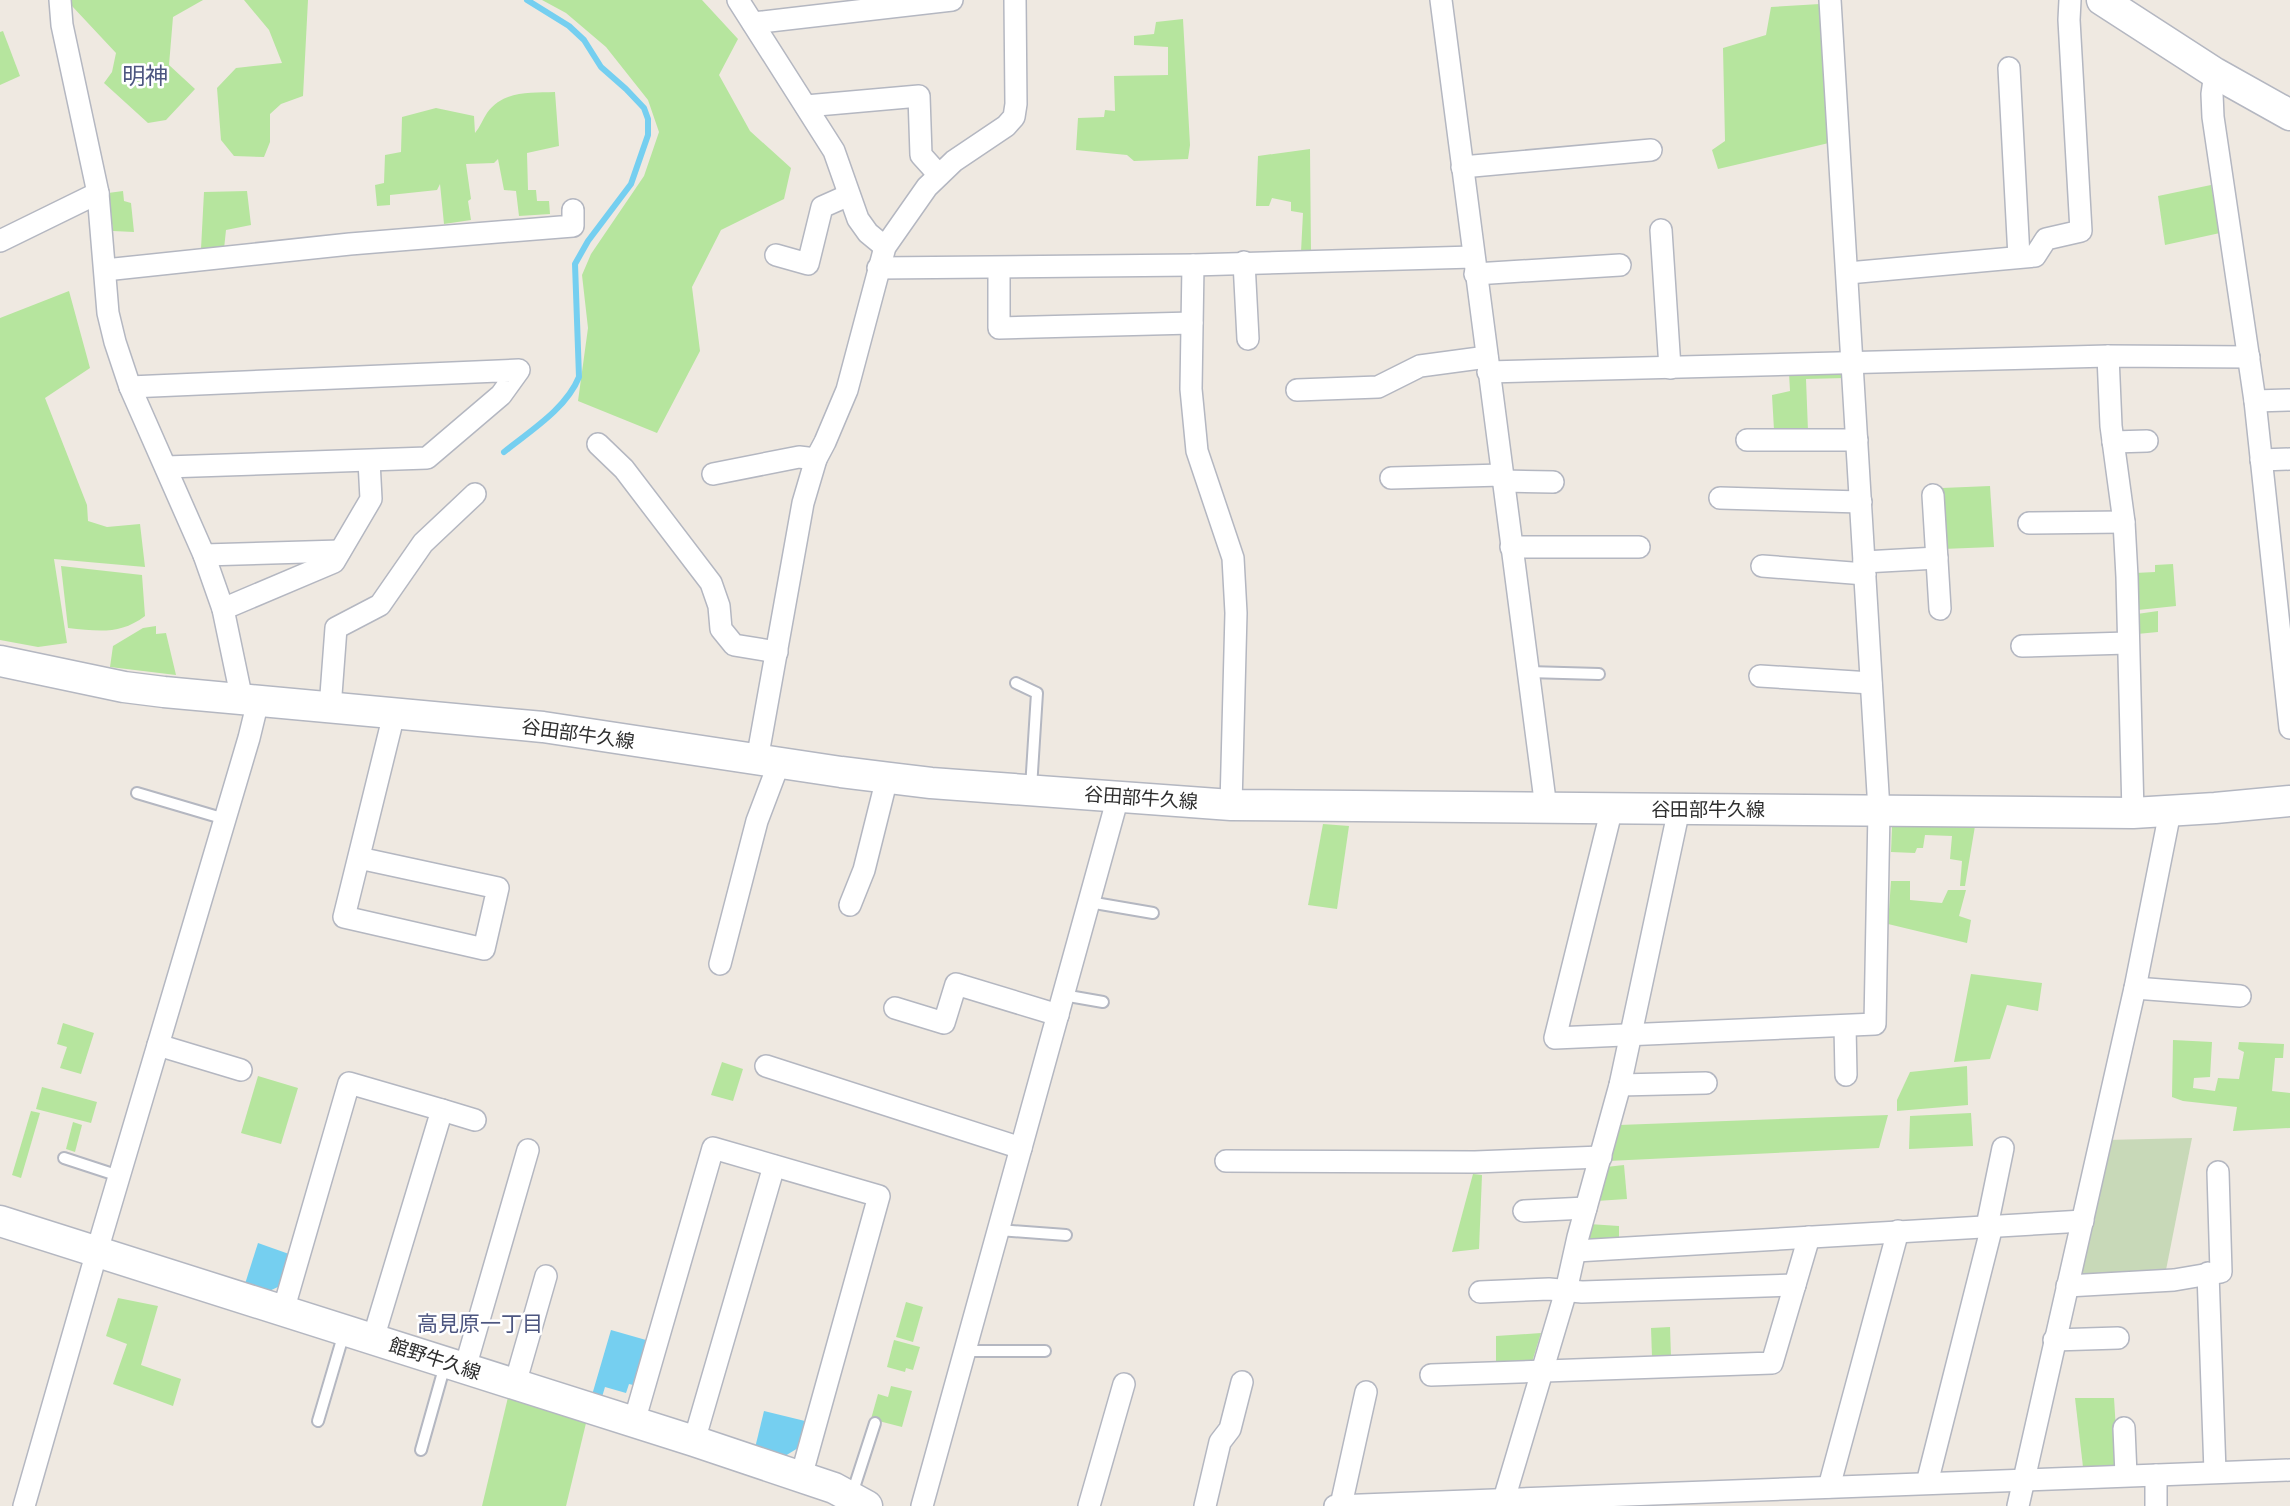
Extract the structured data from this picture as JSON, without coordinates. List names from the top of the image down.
{
  "streets": {
    "main road": ["谷田部牛久線", "館野牛久線"]
  },
  "districts": ["明神", "高見原一丁目"]
}
